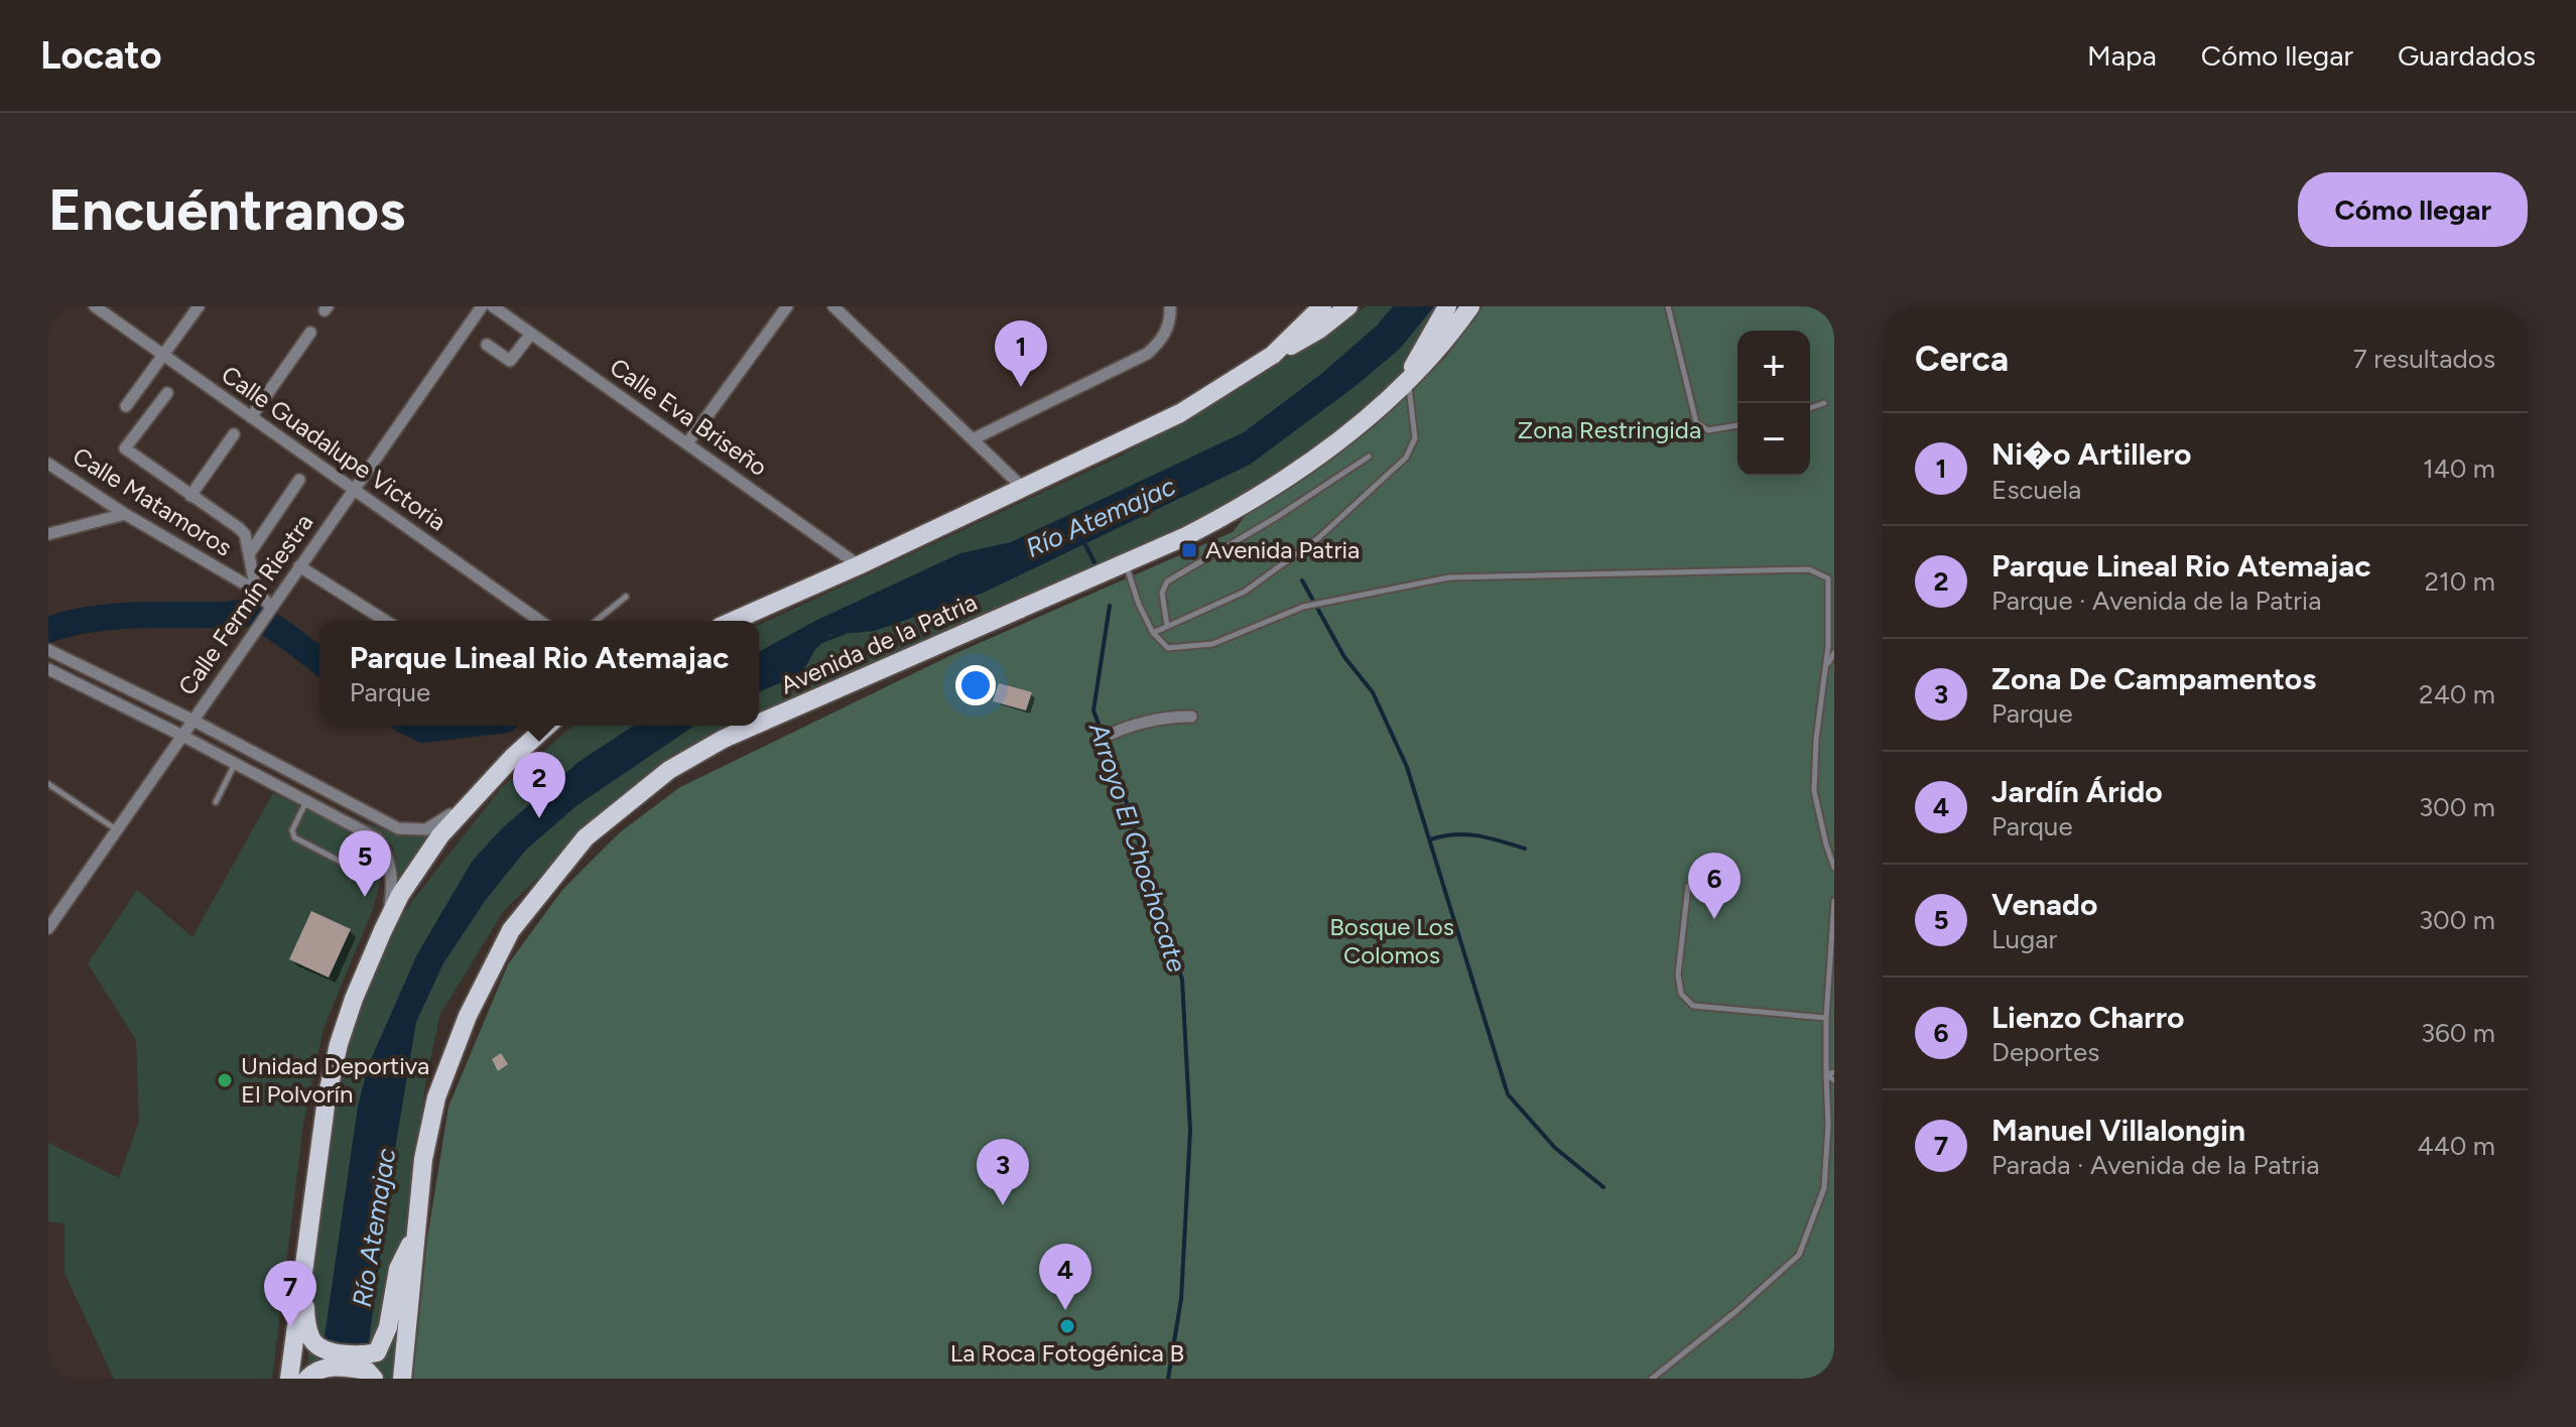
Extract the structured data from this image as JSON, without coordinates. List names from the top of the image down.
{
  "streets": {
    "main road": ["Avenida de la Patria"],
    "street": [
      "Calle Eva Briseño",
      "Calle Guadalupe Victoria",
      "Calle Matamoros",
      "Calle Fermín Riestra"
    ]
  },
  "crossings": [
    ["Calle Guadalupe Victoria", "Calle Fermín Riestra"],
    ["Calle Matamoros", "Calle Fermín Riestra"]
  ],
  "water": ["Río Atemajac", "Arroyo El Chochocate"],
  "parks": ["Zona Restringida", "Bosque Los Colomos"],
  "places": {
    "transit": ["Avenida Patria"],
    "other": ["Unidad Deportiva El Polvorín", "La Roca Fotogénica B"]
  },
  "page": {
    "header": "Locato",
    "nav": ["Mapa", "Cómo llegar", "Guardados"],
    "buttons": "Cómo llegar",
    "title": "Encuéntranos",
    "heading": ["Cerca", "7 resultados"],
    "pins": [
      "1",
      "2",
      "5",
      "6",
      "3",
      "4",
      "7"
    ],
    "map_buttons": ["+", "−"],
    "list": [
      {
        "mark": "1",
        "name": "Ni�o Artillero",
        "note": "Escuela",
        "value": "140 m"
      },
      {
        "mark": "2",
        "name": "Parque Lineal Rio Atemajac",
        "note": "Parque · Avenida de la Patria",
        "value": "210 m"
      },
      {
        "mark": "3",
        "name": "Zona De Campamentos",
        "note": "Parque",
        "value": "240 m"
      },
      {
        "mark": "4",
        "name": "Jardín Árido",
        "note": "Parque",
        "value": "300 m"
      },
      {
        "mark": "5",
        "name": "Venado",
        "note": "Lugar",
        "value": "300 m"
      },
      {
        "mark": "6",
        "name": "Lienzo Charro",
        "note": "Deportes",
        "value": "360 m"
      },
      {
        "mark": "7",
        "name": "Manuel Villalongin",
        "note": "Parada · Avenida de la Patria",
        "value": "440 m"
      }
    ],
    "popup": ["Parque Lineal Rio Atemajac", "Parque"]
  }
}
